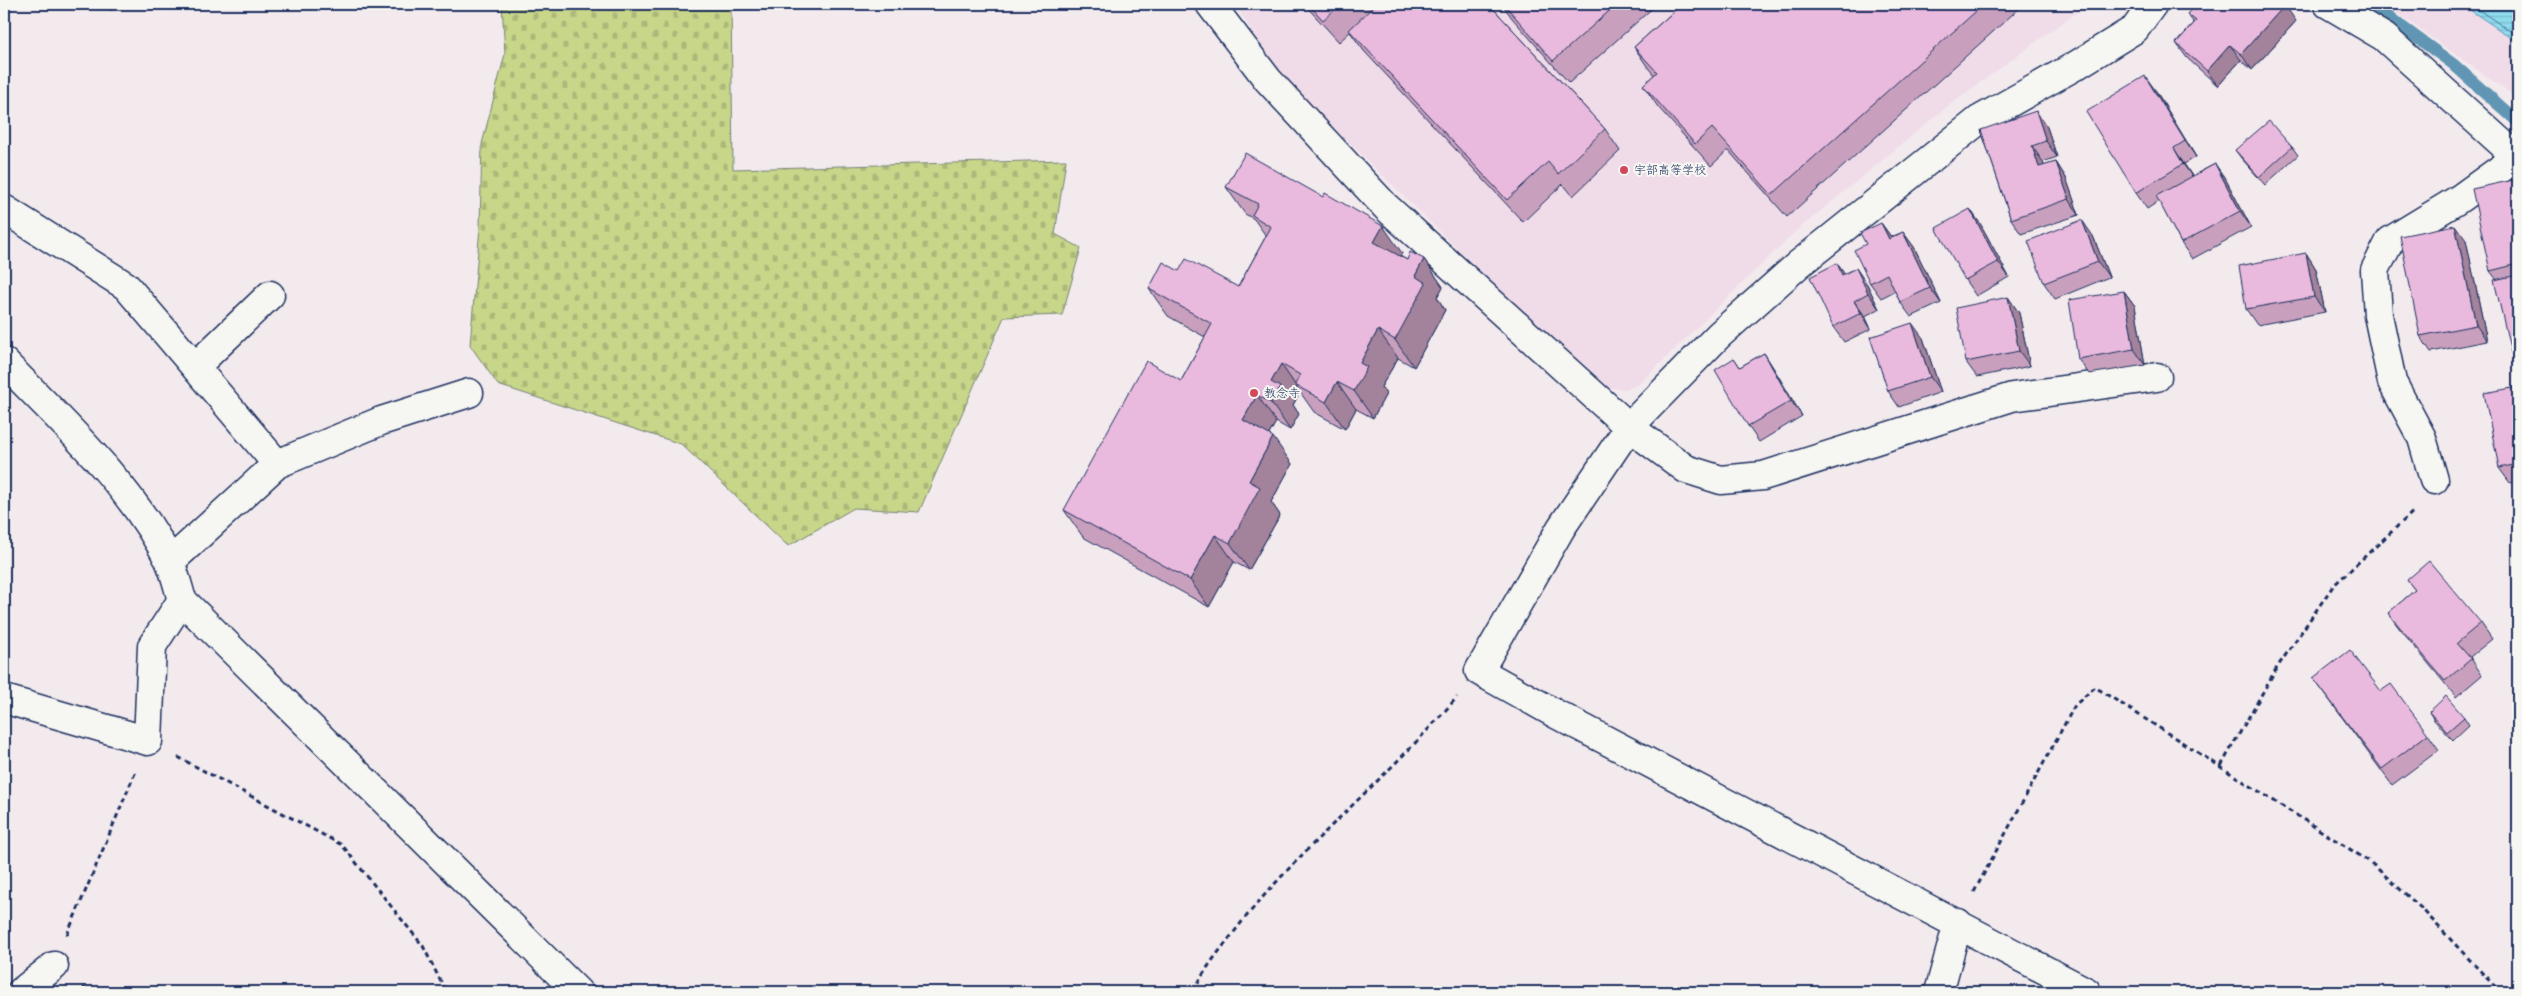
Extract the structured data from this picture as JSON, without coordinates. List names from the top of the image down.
{
  "places": ["宇部高等学校", "教念寺"]
}
